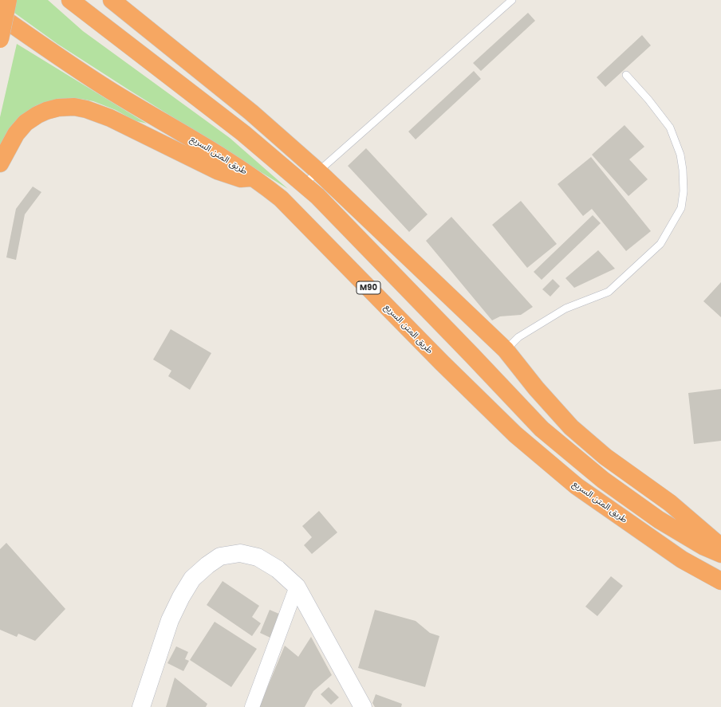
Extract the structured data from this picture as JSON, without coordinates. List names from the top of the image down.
{
  "streets": {
    "highway": ["طريق المتن السريع", "M90"]
  }
}
